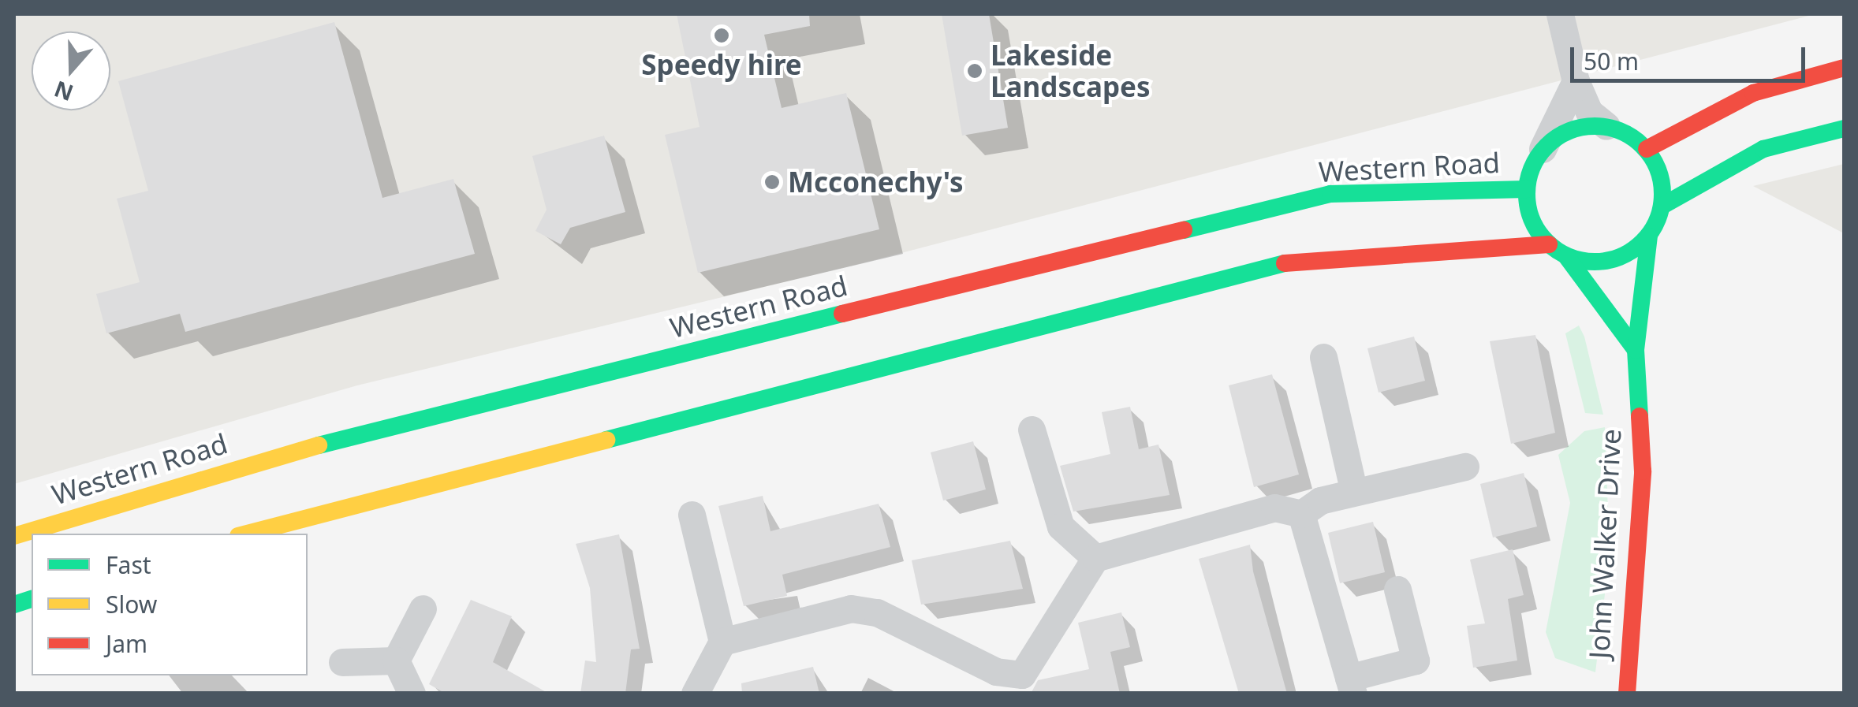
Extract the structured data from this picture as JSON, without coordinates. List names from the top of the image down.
{
  "streets": {
    "main road": ["Western Road", "John Walker Drive"]
  },
  "crossings": [
    ["Western Road", "John Walker Drive"]
  ],
  "places": ["Speedy hire", "Lakeside Landscapes", "Mcconechy's"],
  "legend": ["Fast", "Slow", "Jam"],
  "scale_bar": "50 m",
  "north": "bottom"
}
